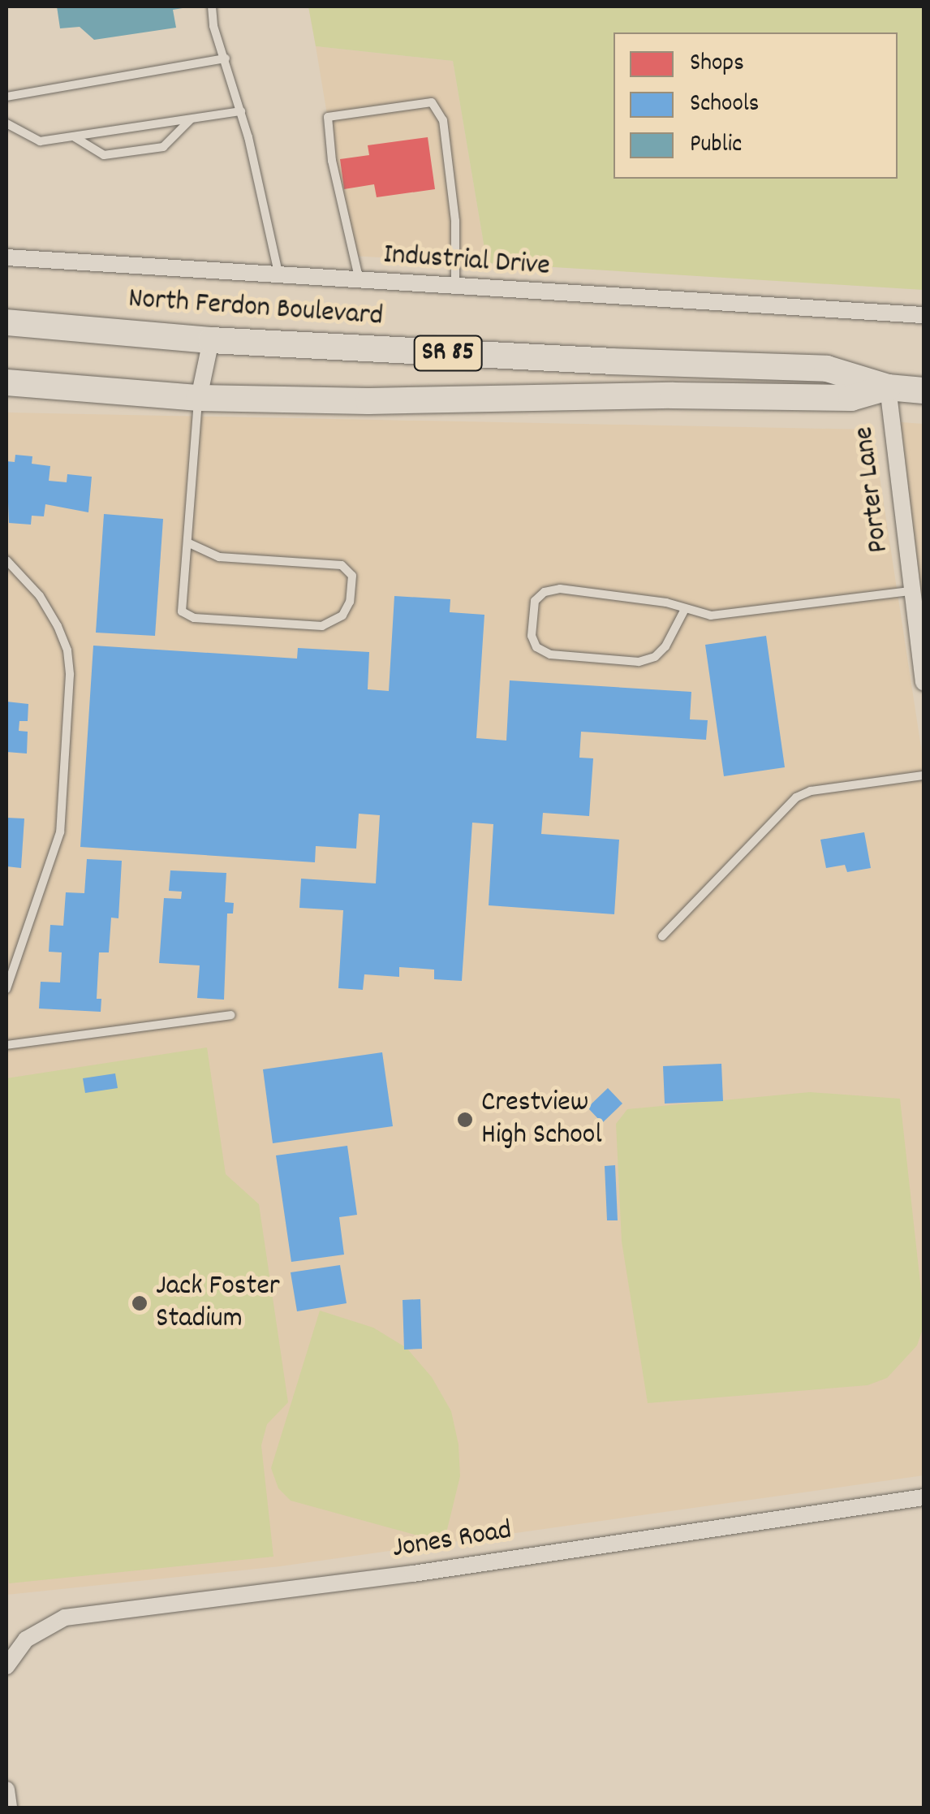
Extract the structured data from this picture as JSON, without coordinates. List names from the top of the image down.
{
  "streets": {
    "main road": ["North Ferdon Boulevard", "SR 85"],
    "street": ["Industrial Drive", "Porter Lane", "Jones Road"]
  },
  "crossings": [
    ["North Ferdon Boulevard", "Porter Lane"]
  ],
  "places": ["Crestview High School", "Jack Foster Stadium"],
  "legend": ["Shops", "Schools", "Public"]
}
